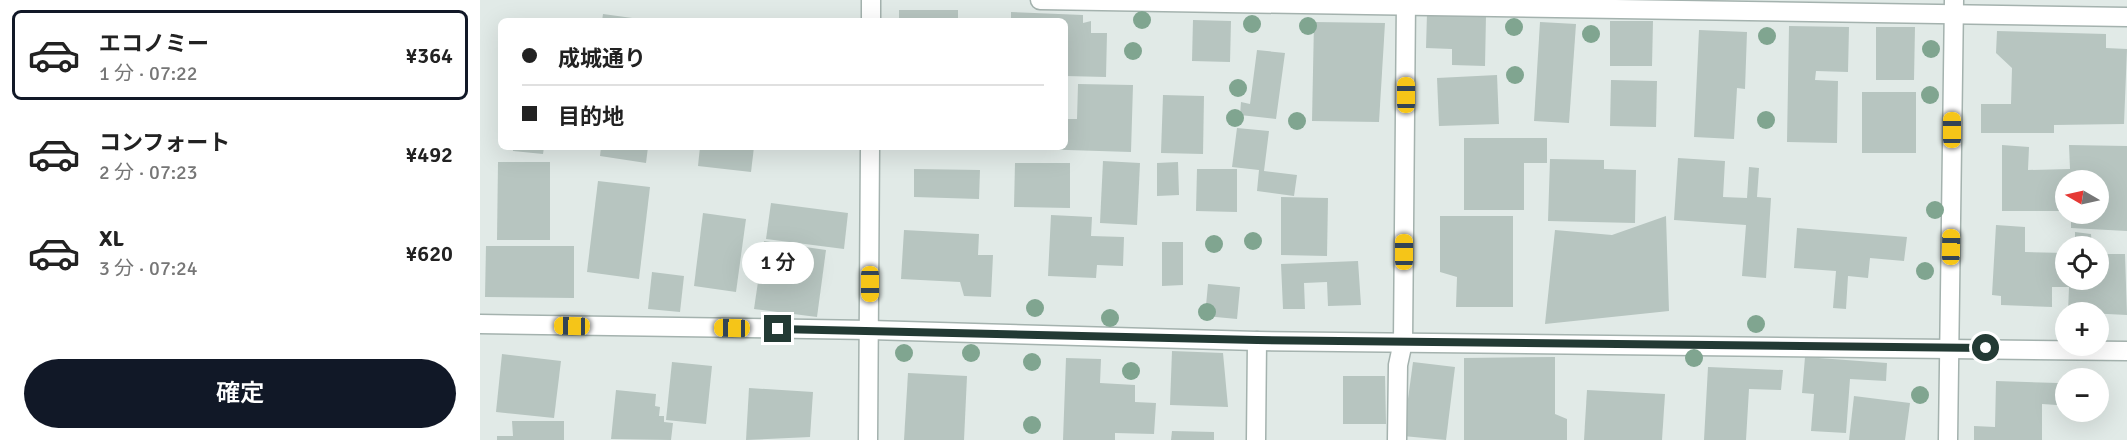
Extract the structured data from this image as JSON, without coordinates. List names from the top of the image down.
{
  "north": "left",
  "page": {
    "list": [
      {
        "name": "エコノミー",
        "note": "1 分 · 07:22",
        "value": "¥364"
      },
      {
        "name": "コンフォート",
        "note": "2 分 · 07:23",
        "value": "¥492"
      },
      {
        "name": "XL",
        "note": "3 分 · 07:24",
        "value": "¥620"
      }
    ],
    "banner": ["成城通り", "目的地"],
    "map_buttons": ["+", "−"],
    "bubble": "1 分",
    "buttons": "確定"
  }
}
